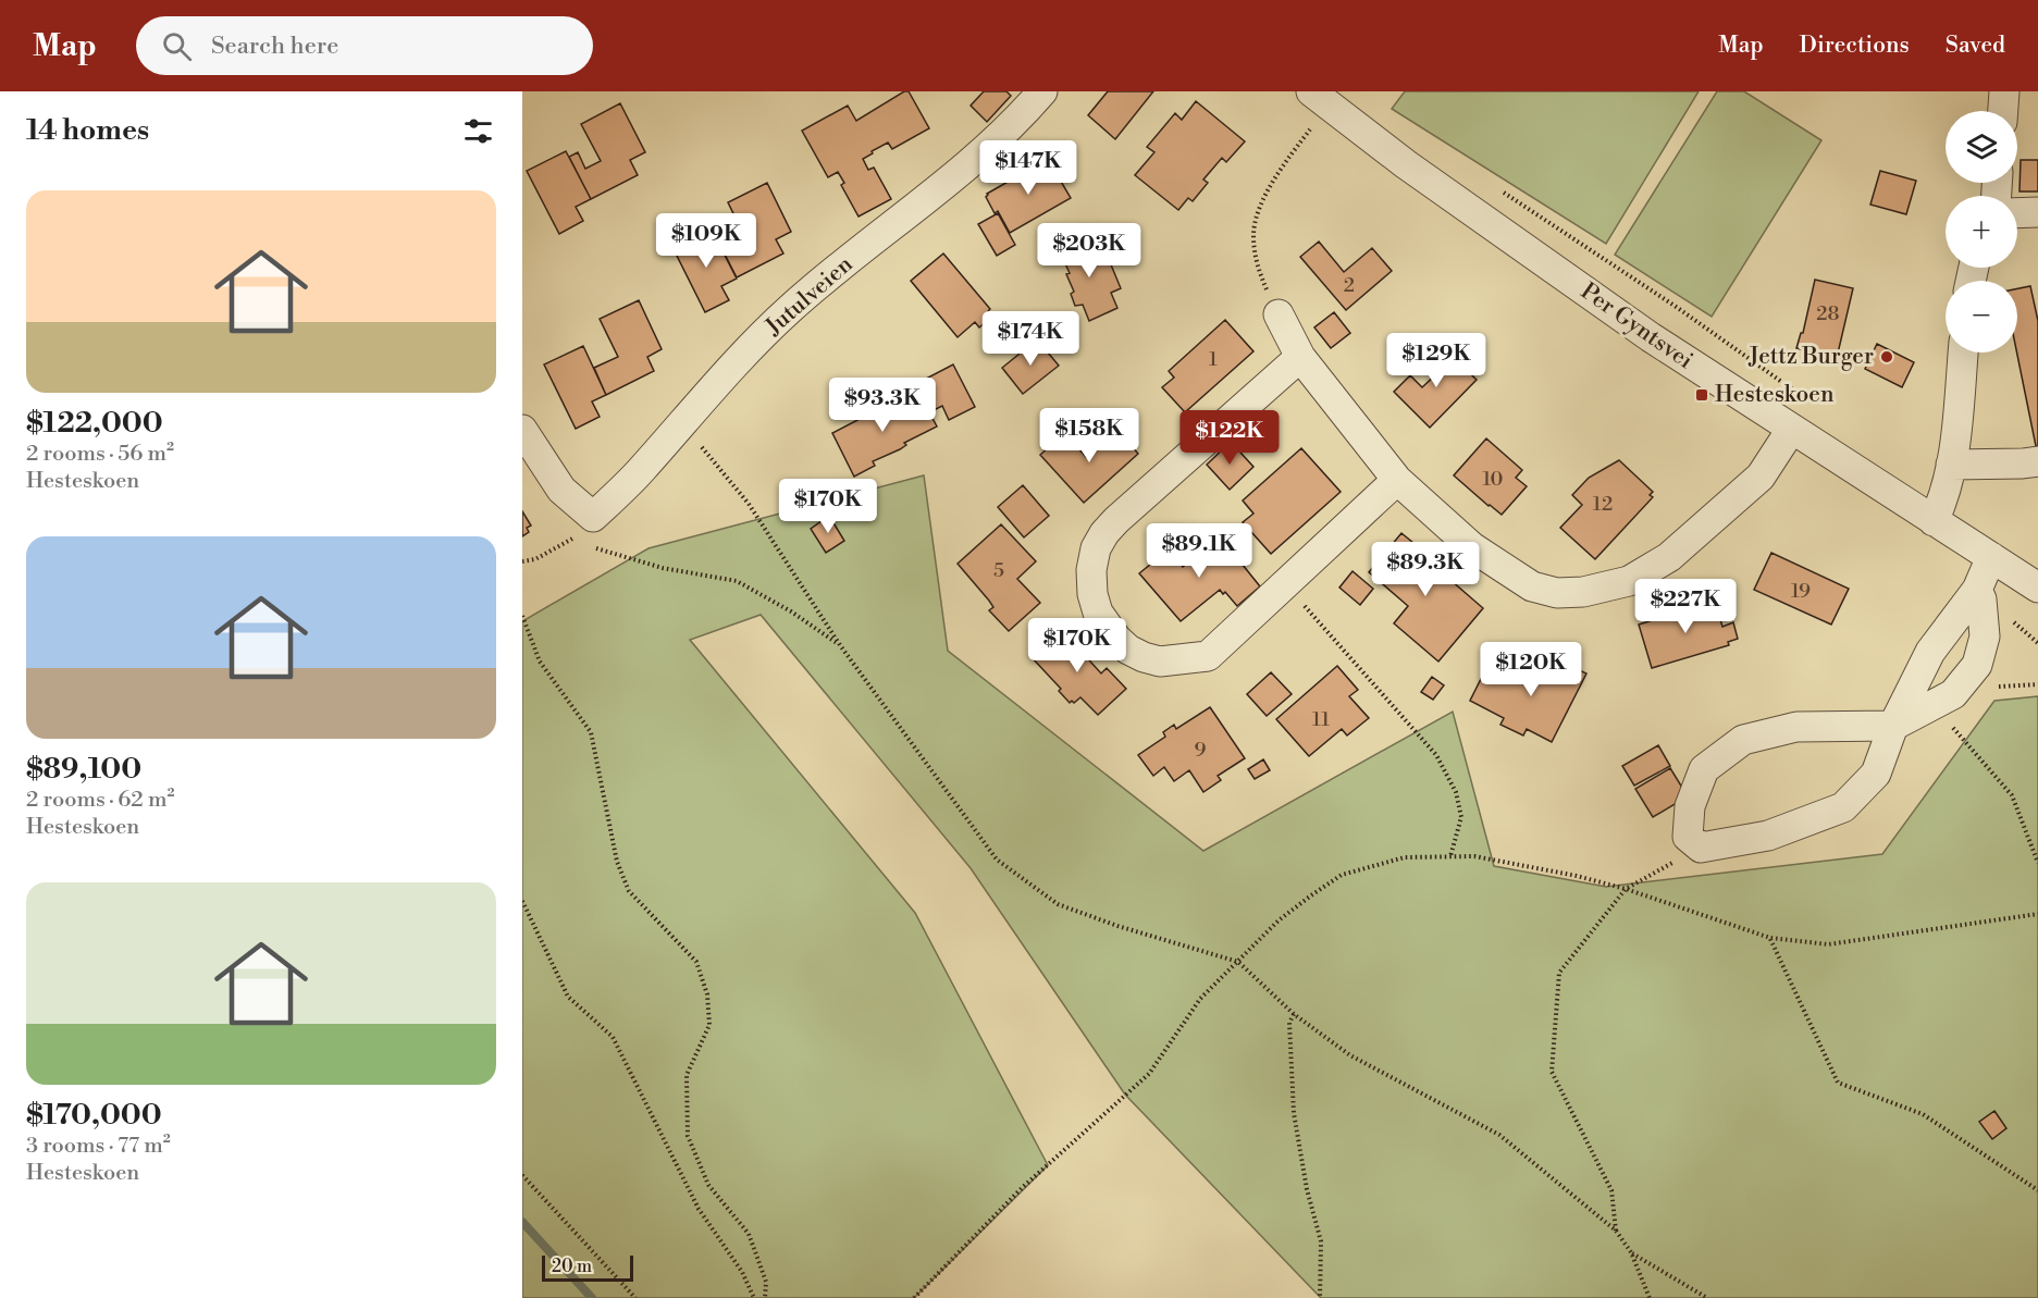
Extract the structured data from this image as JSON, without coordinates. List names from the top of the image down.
{
  "streets": {
    "street": ["Jutulveien", "Per Gyntsvei"]
  },
  "places": {
    "other": ["Jettz Burger"],
    "transit": ["Hesteskoen"]
  },
  "house_numbers": [
    "2",
    "28",
    "1",
    "10",
    "12",
    "5",
    "19",
    "11",
    "9"
  ],
  "scale_bar": "20 m",
  "page": {
    "header": "Map",
    "search": "Search here",
    "nav": ["Map", "Directions", "Saved"],
    "heading": "14 homes",
    "map_buttons": ["+", "−"],
    "price": [
      "$147K",
      "$109K",
      "$203K",
      "$174K",
      "$129K",
      "$93.3K",
      "$158K",
      "$122K",
      "$170K",
      "$89.1K",
      "$89.3K",
      "$227K",
      "$170K",
      "$120K"
    ],
    "list": [
      {
        "name": "$122,000",
        "note": "2 rooms · 56 m² · Hesteskoen"
      },
      {
        "name": "$89,100",
        "note": "2 rooms · 62 m² · Hesteskoen"
      },
      {
        "name": "$170,000",
        "note": "3 rooms · 77 m² · Hesteskoen"
      }
    ],
    "scale": "20 m"
  }
}
